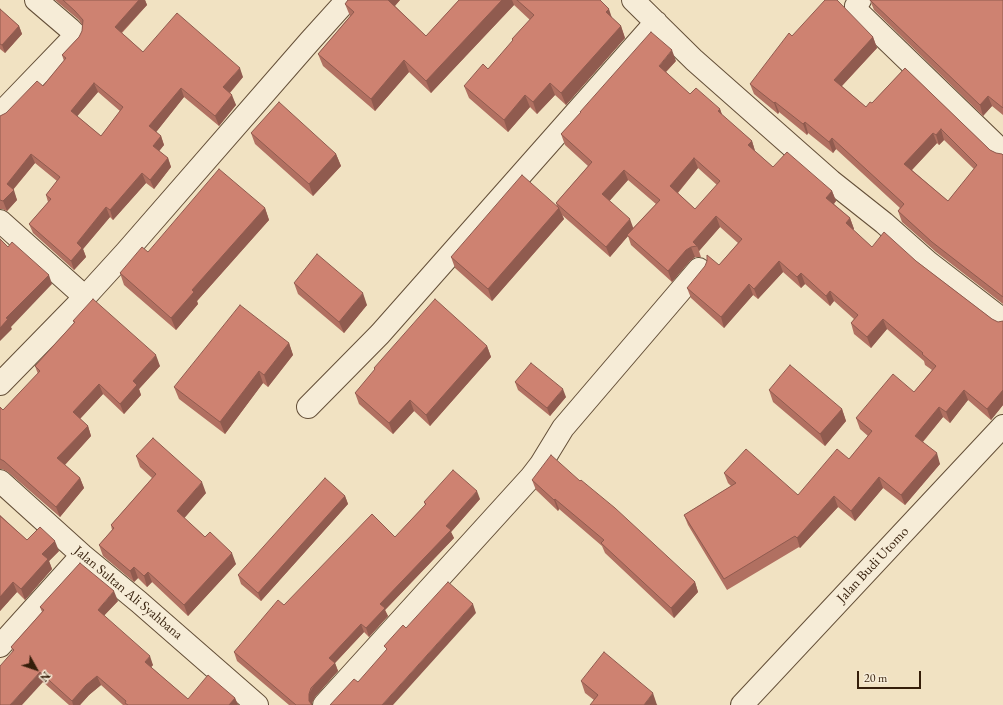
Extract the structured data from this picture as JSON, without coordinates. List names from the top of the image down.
{
  "streets": {
    "street": ["Jalan Budi Utomo", "Jalan Sultan Ali Syahbana"]
  },
  "scale_bar": "20 m",
  "north": "bottom right"
}
